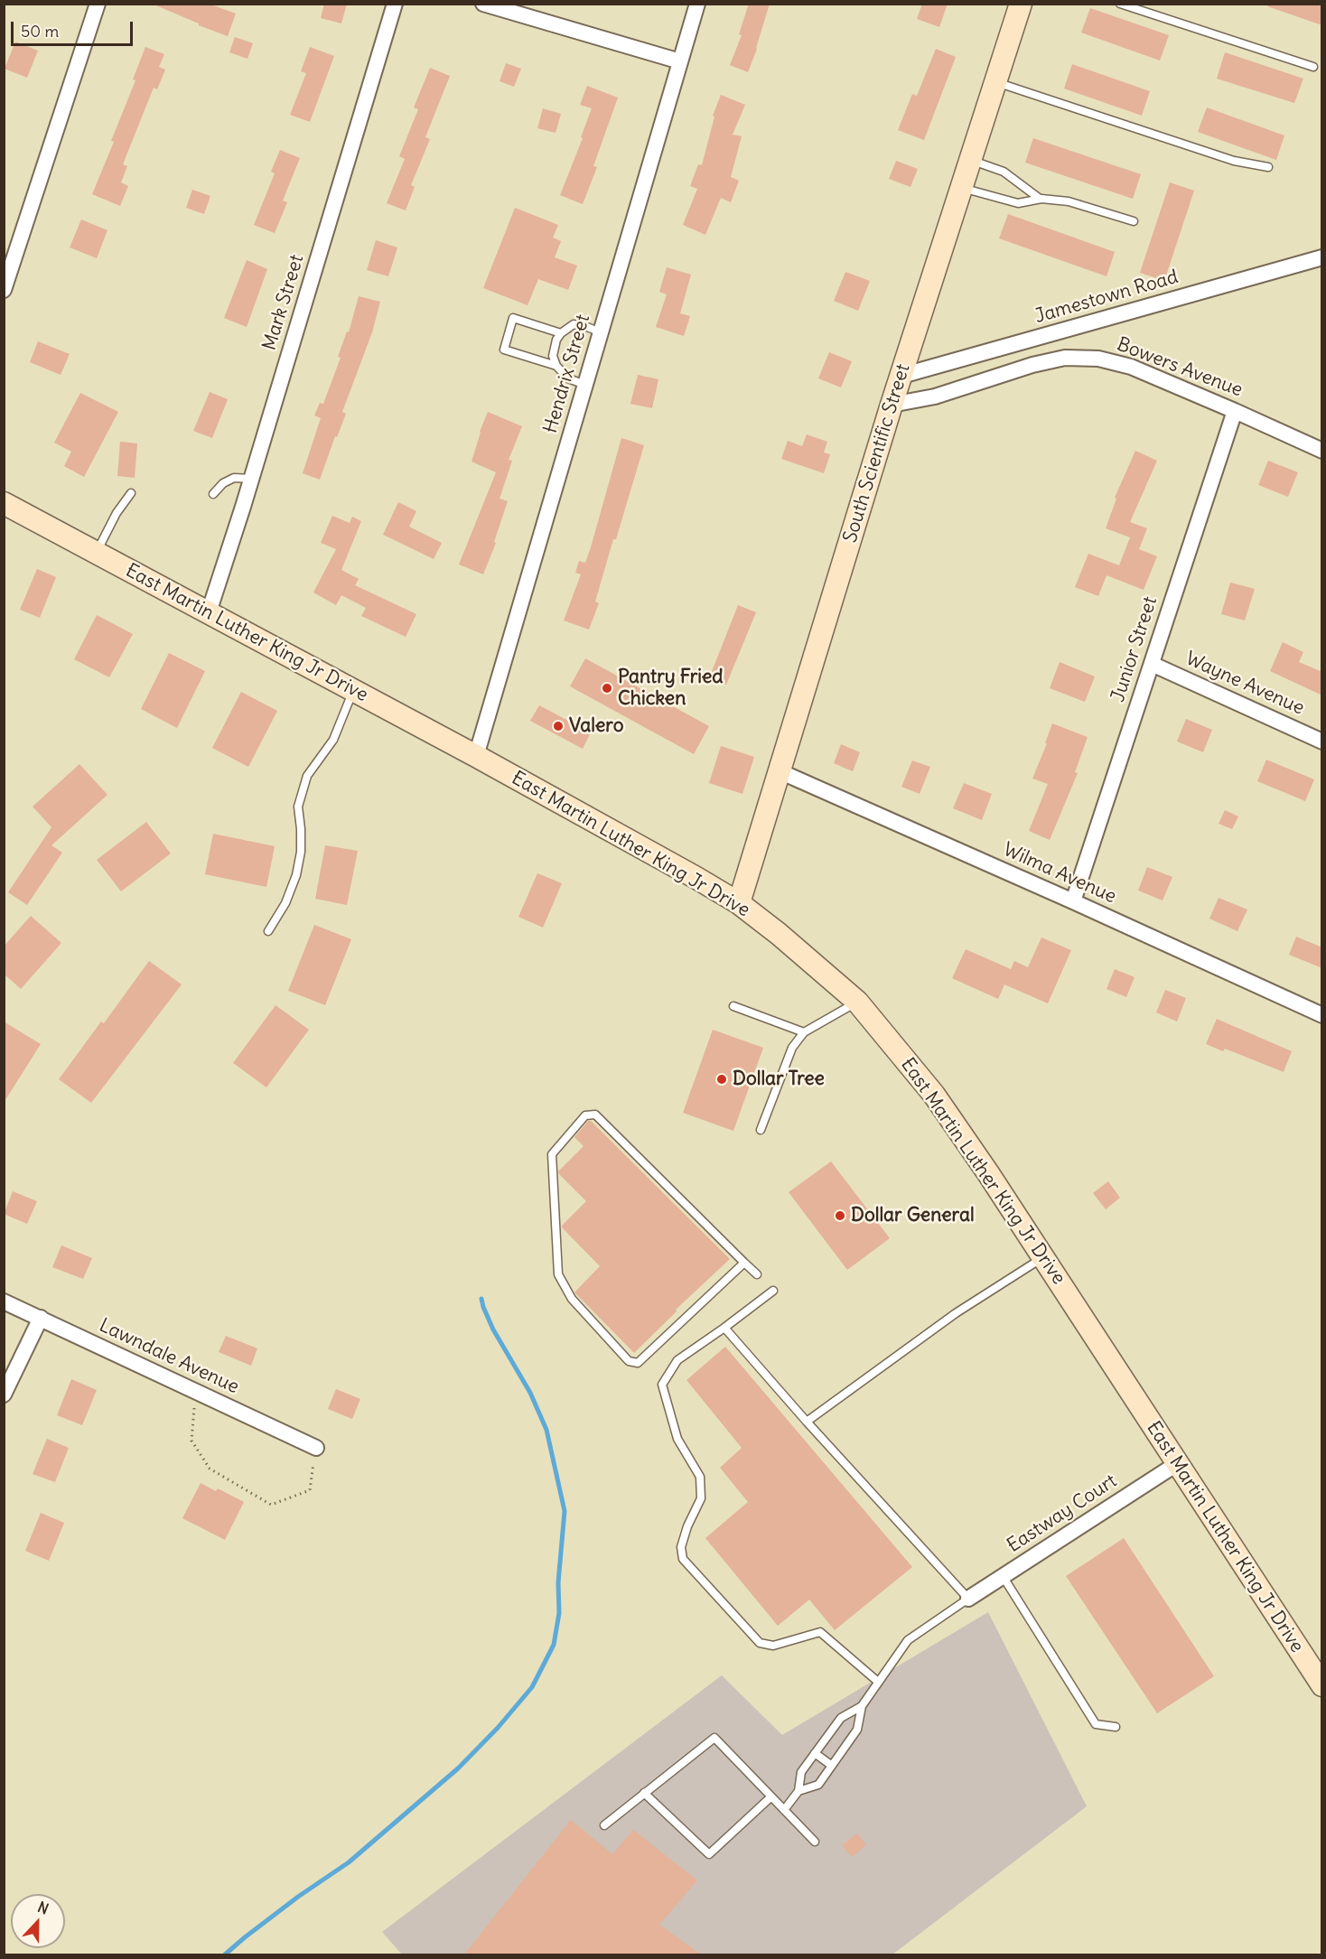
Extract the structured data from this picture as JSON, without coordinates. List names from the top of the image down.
{
  "streets": {
    "main road": ["South Scientific Street", "East Martin Luther King Jr Drive"],
    "street": [
      "Jamestown Road",
      "Mark Street",
      "Bowers Avenue",
      "Hendrix Street",
      "Junior Street",
      "Wayne Avenue",
      "Wilma Avenue",
      "Lawndale Avenue",
      "Eastway Court"
    ]
  },
  "crossings": [
    ["Jamestown Road", "South Scientific Street"],
    ["Mark Street", "East Martin Luther King Jr Drive"],
    ["Bowers Avenue", "South Scientific Street"],
    ["Bowers Avenue", "Junior Street"],
    ["Hendrix Street", "East Martin Luther King Jr Drive"],
    ["South Scientific Street", "East Martin Luther King Jr Drive"],
    ["South Scientific Street", "Wilma Avenue"],
    ["East Martin Luther King Jr Drive", "Eastway Court"],
    ["Junior Street", "Wayne Avenue"],
    ["Junior Street", "Wilma Avenue"]
  ],
  "places": [
    "Pantry Fried Chicken",
    "Valero",
    "Dollar Tree",
    "Dollar General"
  ],
  "scale_bar": "50 m",
  "north": "top"
}
